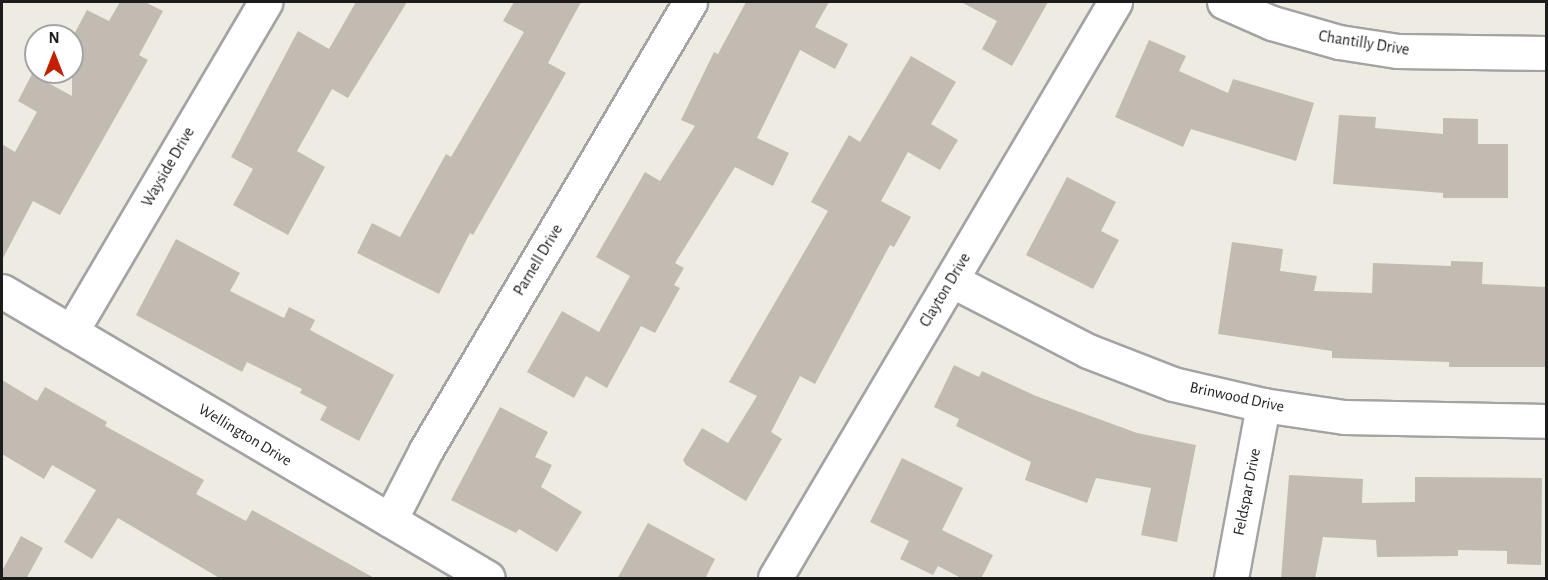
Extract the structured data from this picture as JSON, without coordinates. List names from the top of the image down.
{
  "streets": {
    "street": [
      "Chantilly Drive",
      "Wayside Drive",
      "Parnell Drive",
      "Clayton Drive",
      "Brinwood Drive",
      "Wellington Drive",
      "Feldspar Drive"
    ]
  },
  "crossings": [
    ["Wayside Drive", "Wellington Drive"],
    ["Parnell Drive", "Wellington Drive"],
    ["Clayton Drive", "Brinwood Drive"],
    ["Brinwood Drive", "Feldspar Drive"]
  ],
  "north": "top"
}
